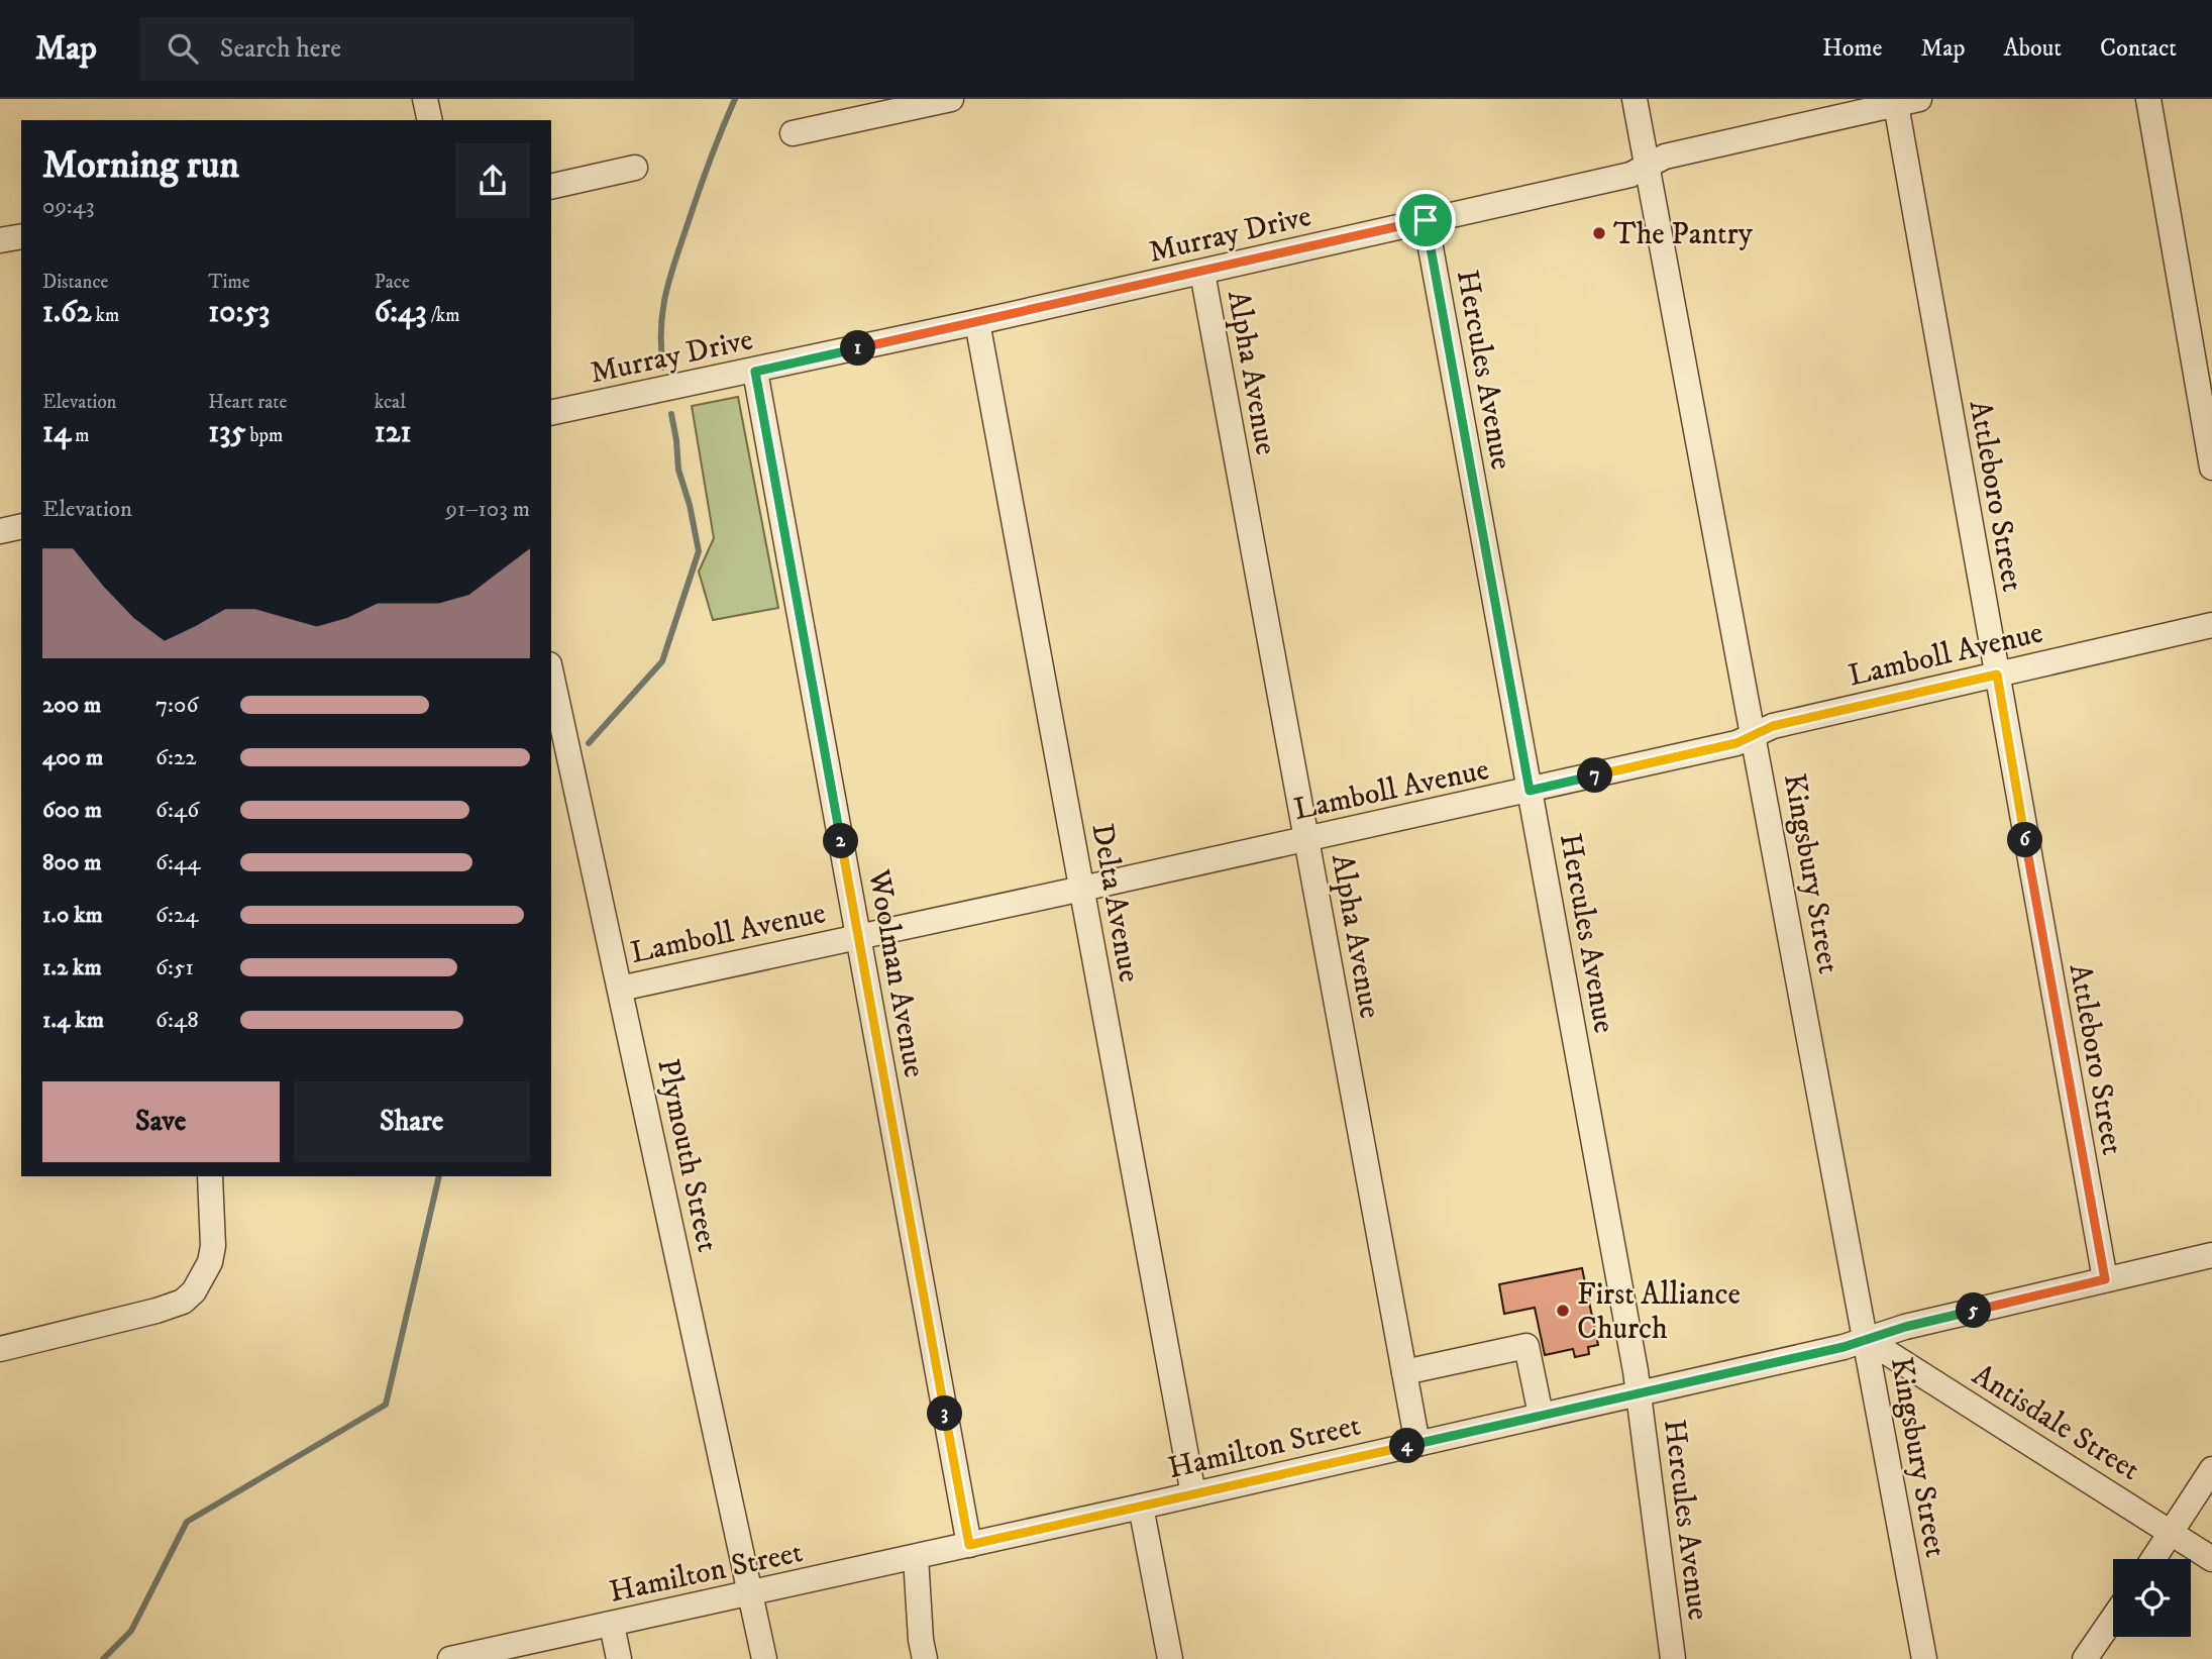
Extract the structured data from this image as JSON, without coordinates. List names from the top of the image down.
{
  "streets": {
    "street": [
      "Murray Drive",
      "Hercules Avenue",
      "Alpha Avenue",
      "Attleboro Street",
      "Lamboll Avenue",
      "Kingsbury Street",
      "Delta Avenue",
      "Woolman Avenue",
      "Plymouth Street",
      "Antisdale Street",
      "Hamilton Street"
    ]
  },
  "crossings": [
    ["Murray Drive", "Hercules Avenue"],
    ["Murray Drive", "Alpha Avenue"],
    ["Murray Drive", "Attleboro Street"],
    ["Murray Drive", "Kingsbury Street"],
    ["Murray Drive", "Delta Avenue"],
    ["Murray Drive", "Woolman Avenue"],
    ["Hercules Avenue", "Lamboll Avenue"],
    ["Hercules Avenue", "Hamilton Street"],
    ["Alpha Avenue", "Lamboll Avenue"],
    ["Alpha Avenue", "Hamilton Street"],
    ["Attleboro Street", "Lamboll Avenue"],
    ["Attleboro Street", "Hamilton Street"],
    ["Lamboll Avenue", "Kingsbury Street"],
    ["Lamboll Avenue", "Delta Avenue"],
    ["Lamboll Avenue", "Woolman Avenue"],
    ["Lamboll Avenue", "Plymouth Street"],
    ["Kingsbury Street", "Antisdale Street"],
    ["Kingsbury Street", "Hamilton Street"],
    ["Delta Avenue", "Hamilton Street"],
    ["Woolman Avenue", "Hamilton Street"],
    ["Plymouth Street", "Hamilton Street"],
    ["Antisdale Street", "Hamilton Street"]
  ],
  "places": ["The Pantry", "First Alliance Church"],
  "page": {
    "header": "Map",
    "search": "Search here",
    "nav": [
      "Home",
      "Map",
      "About",
      "Contact"
    ],
    "heading": ["Morning run", "09:43"],
    "stats": [
      ["Distance", "1.62 km"],
      ["Time", "10:53"],
      ["Pace", "6:43 /km"],
      ["Elevation", "14 m"],
      ["Heart rate", "135 bpm"],
      ["kcal", "121"]
    ],
    "pins": [
      "1",
      "7",
      "6",
      "2",
      "5",
      "3",
      "4"
    ],
    "chart": ["Elevation", "91–103 m"],
    "list": [
      {
        "name": "200 m",
        "note": "7:06"
      },
      {
        "name": "400 m",
        "note": "6:22"
      },
      {
        "name": "600 m",
        "note": "6:46"
      },
      {
        "name": "800 m",
        "note": "6:44"
      },
      {
        "name": "1.0 km",
        "note": "6:24"
      },
      {
        "name": "1.2 km",
        "note": "6:51"
      },
      {
        "name": "1.4 km",
        "note": "6:48"
      }
    ],
    "buttons": ["Save", "Share"]
  }
}
